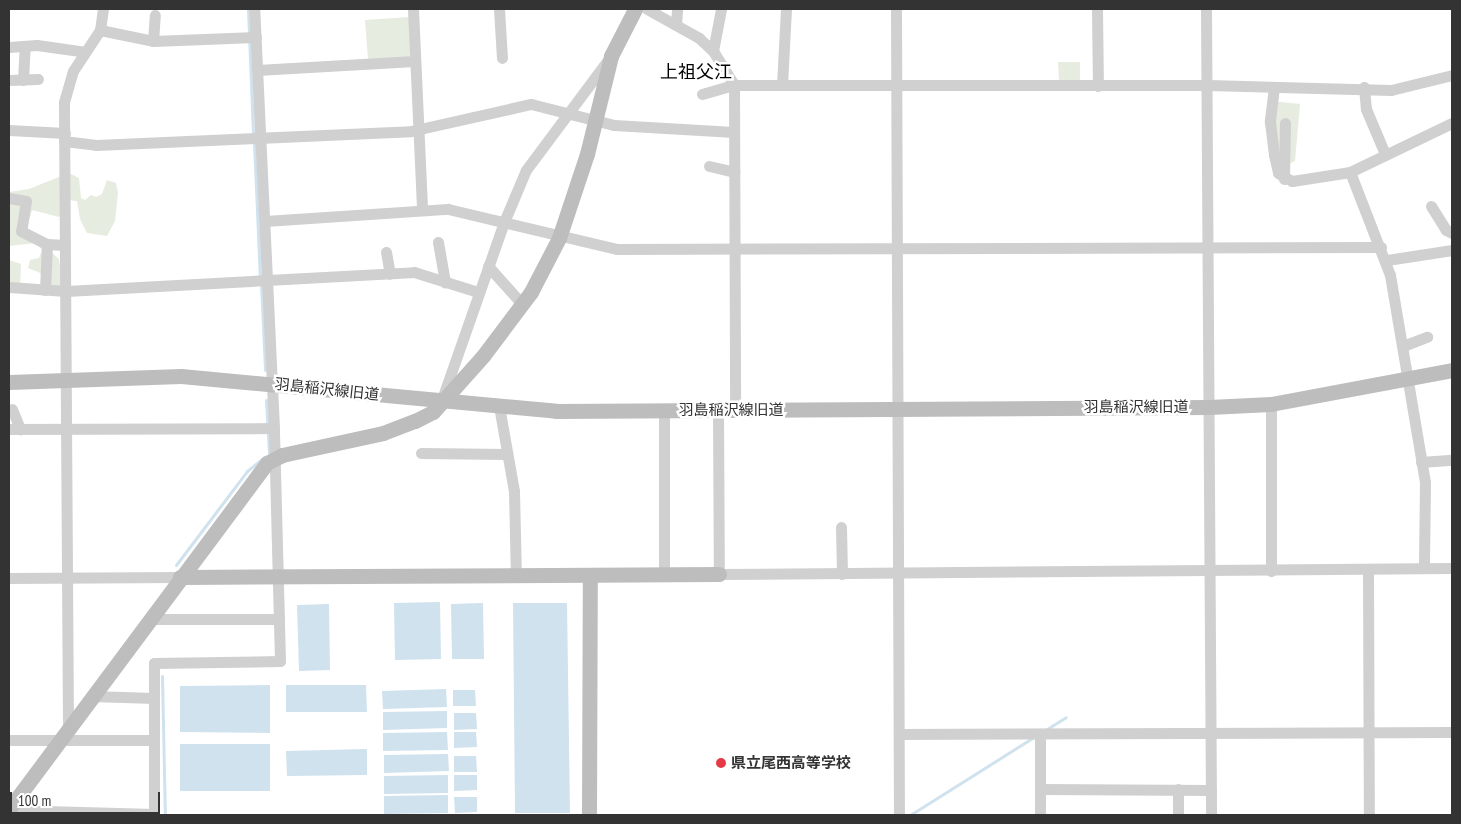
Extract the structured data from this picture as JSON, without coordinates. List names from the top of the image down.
{
  "streets": {
    "street": ["羽島稲沢線旧道"]
  },
  "districts": ["上祖父江"],
  "places": ["県立尾西高等学校"],
  "scale_bar": "100 m"
}
